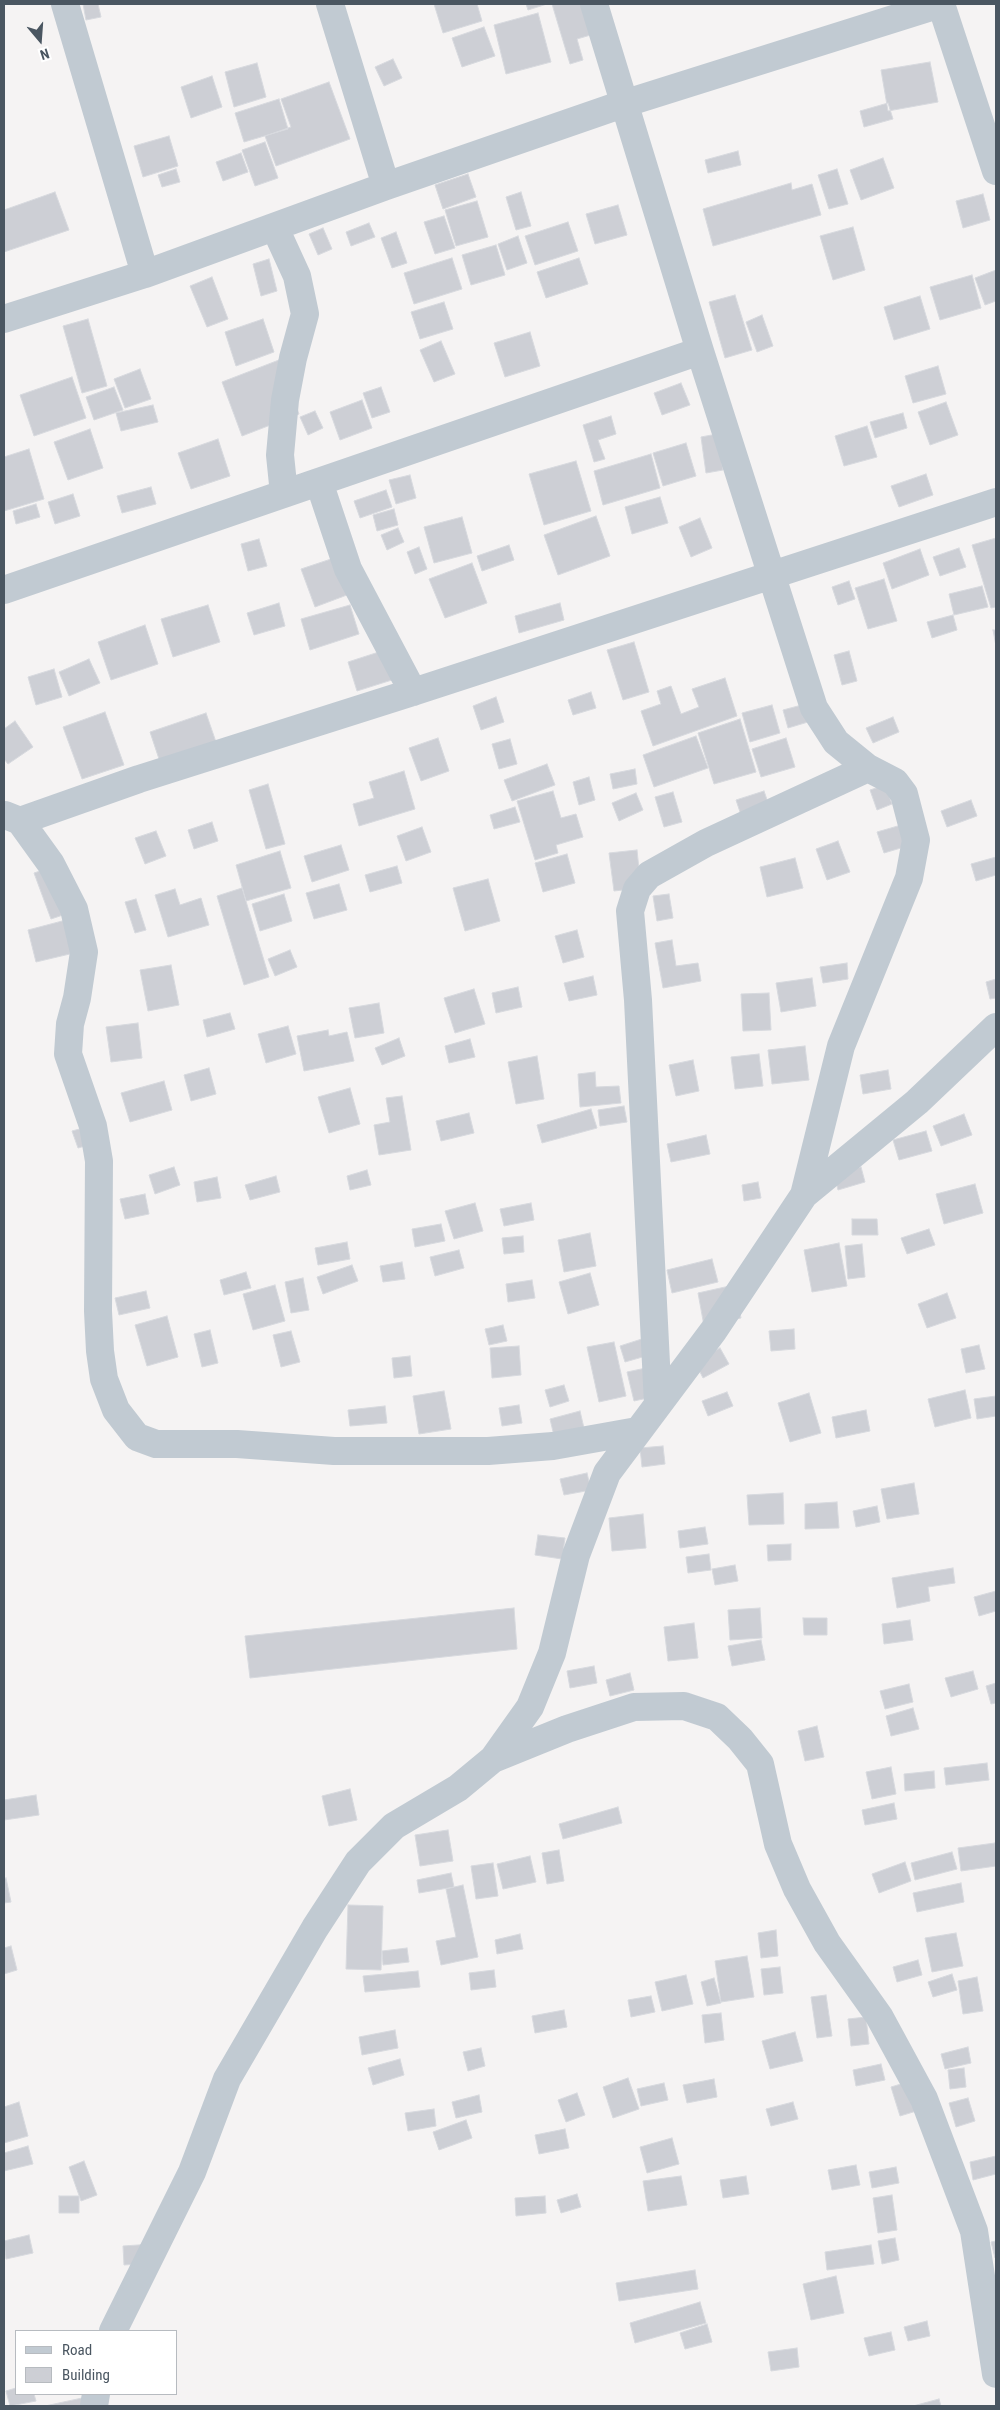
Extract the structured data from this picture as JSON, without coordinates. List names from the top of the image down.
{
  "legend": ["Road", "Building"],
  "north": "bottom"
}
